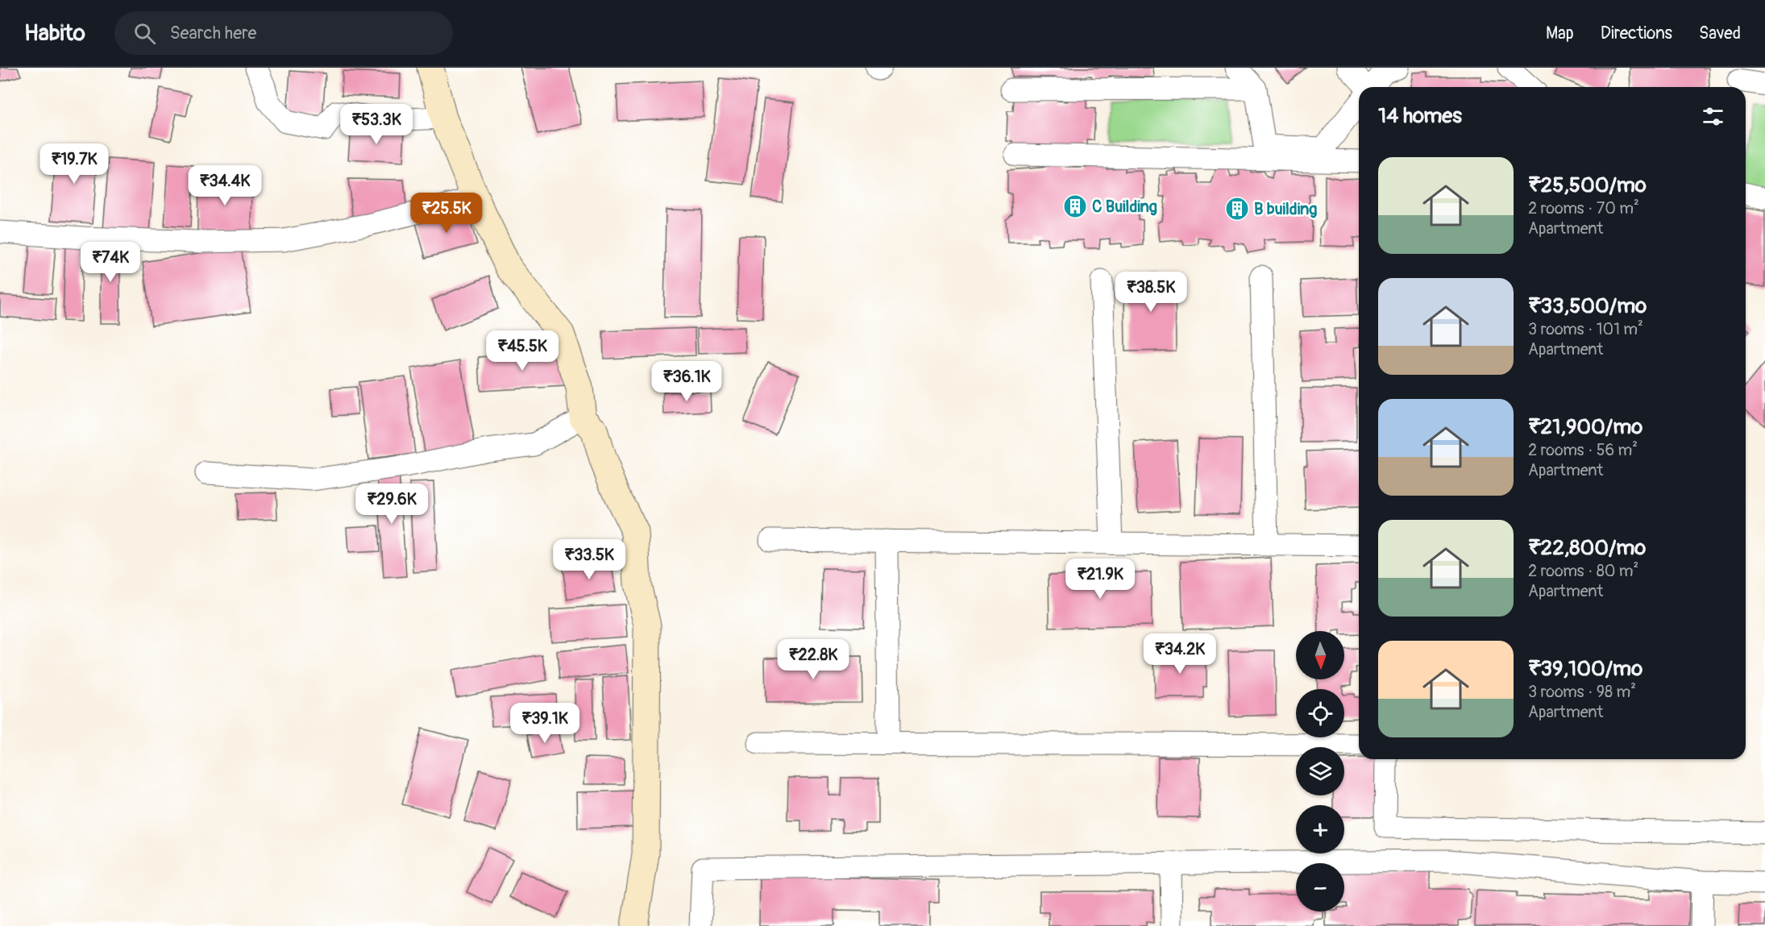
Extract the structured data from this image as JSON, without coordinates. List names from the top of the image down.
{
  "places": {
    "building": ["C Building", "B building"]
  },
  "north": "bottom",
  "page": {
    "header": "Habito",
    "search": "Search here",
    "nav": ["Map", "Directions", "Saved"],
    "heading": "14 homes",
    "price": [
      "₹53.3K",
      "₹19.7K",
      "₹34.4K",
      "₹25.5K",
      "₹74K",
      "₹38.5K",
      "₹45.5K",
      "₹36.1K",
      "₹29.6K",
      "₹33.5K",
      "₹21.9K",
      "₹34.2K",
      "₹22.8K",
      "₹39.1K"
    ],
    "list": [
      {
        "name": "₹25,500/mo",
        "note": "2 rooms · 70 m² · Apartment"
      },
      {
        "name": "₹33,500/mo",
        "note": "3 rooms · 101 m² · Apartment"
      },
      {
        "name": "₹21,900/mo",
        "note": "2 rooms · 56 m² · Apartment"
      },
      {
        "name": "₹22,800/mo",
        "note": "2 rooms · 80 m² · Apartment"
      },
      {
        "name": "₹39,100/mo",
        "note": "3 rooms · 98 m² · Apartment"
      }
    ],
    "map_buttons": ["+", "−"]
  }
}
